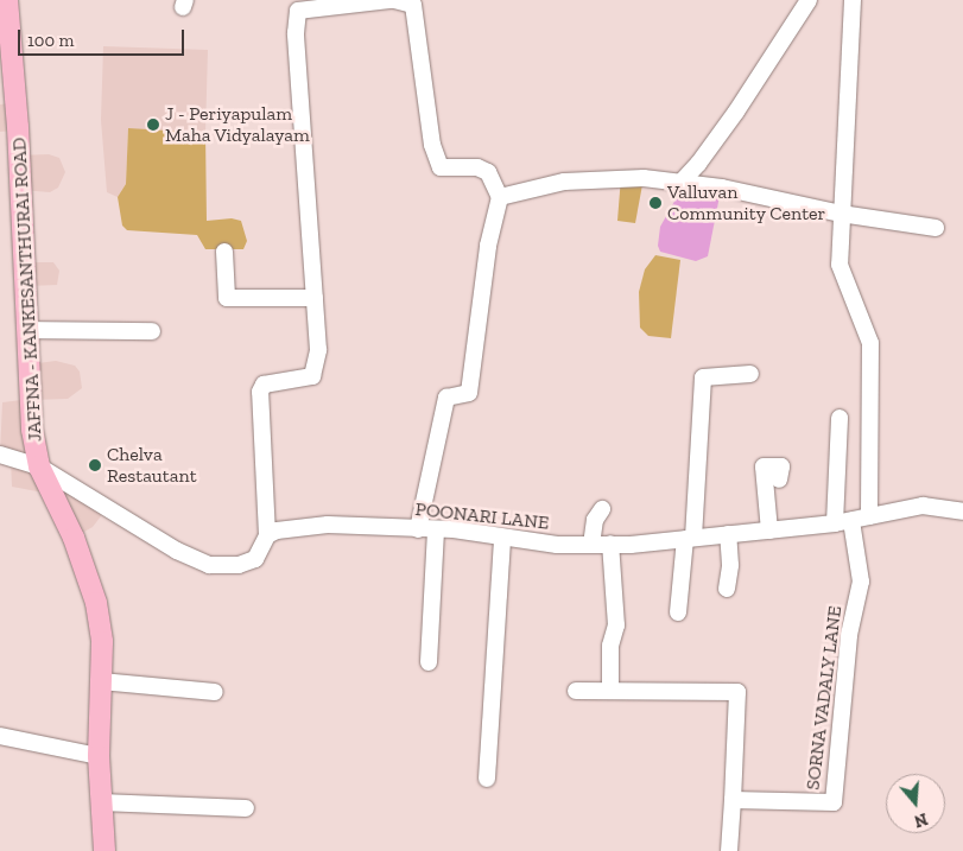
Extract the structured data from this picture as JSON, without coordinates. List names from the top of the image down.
{
  "streets": {
    "main road": ["JAFFNA - KANKESANTHURAI ROAD"],
    "street": ["POONARI LANE", "SORNA VADALY LANE"]
  },
  "crossings": [
    ["POONARI LANE", "SORNA VADALY LANE"]
  ],
  "places": ["J - Periyapulam Maha Vidyalayam", "Valluvan Community Center", "Chelva Restautant"],
  "scale_bar": "100 m",
  "north": "bottom"
}
